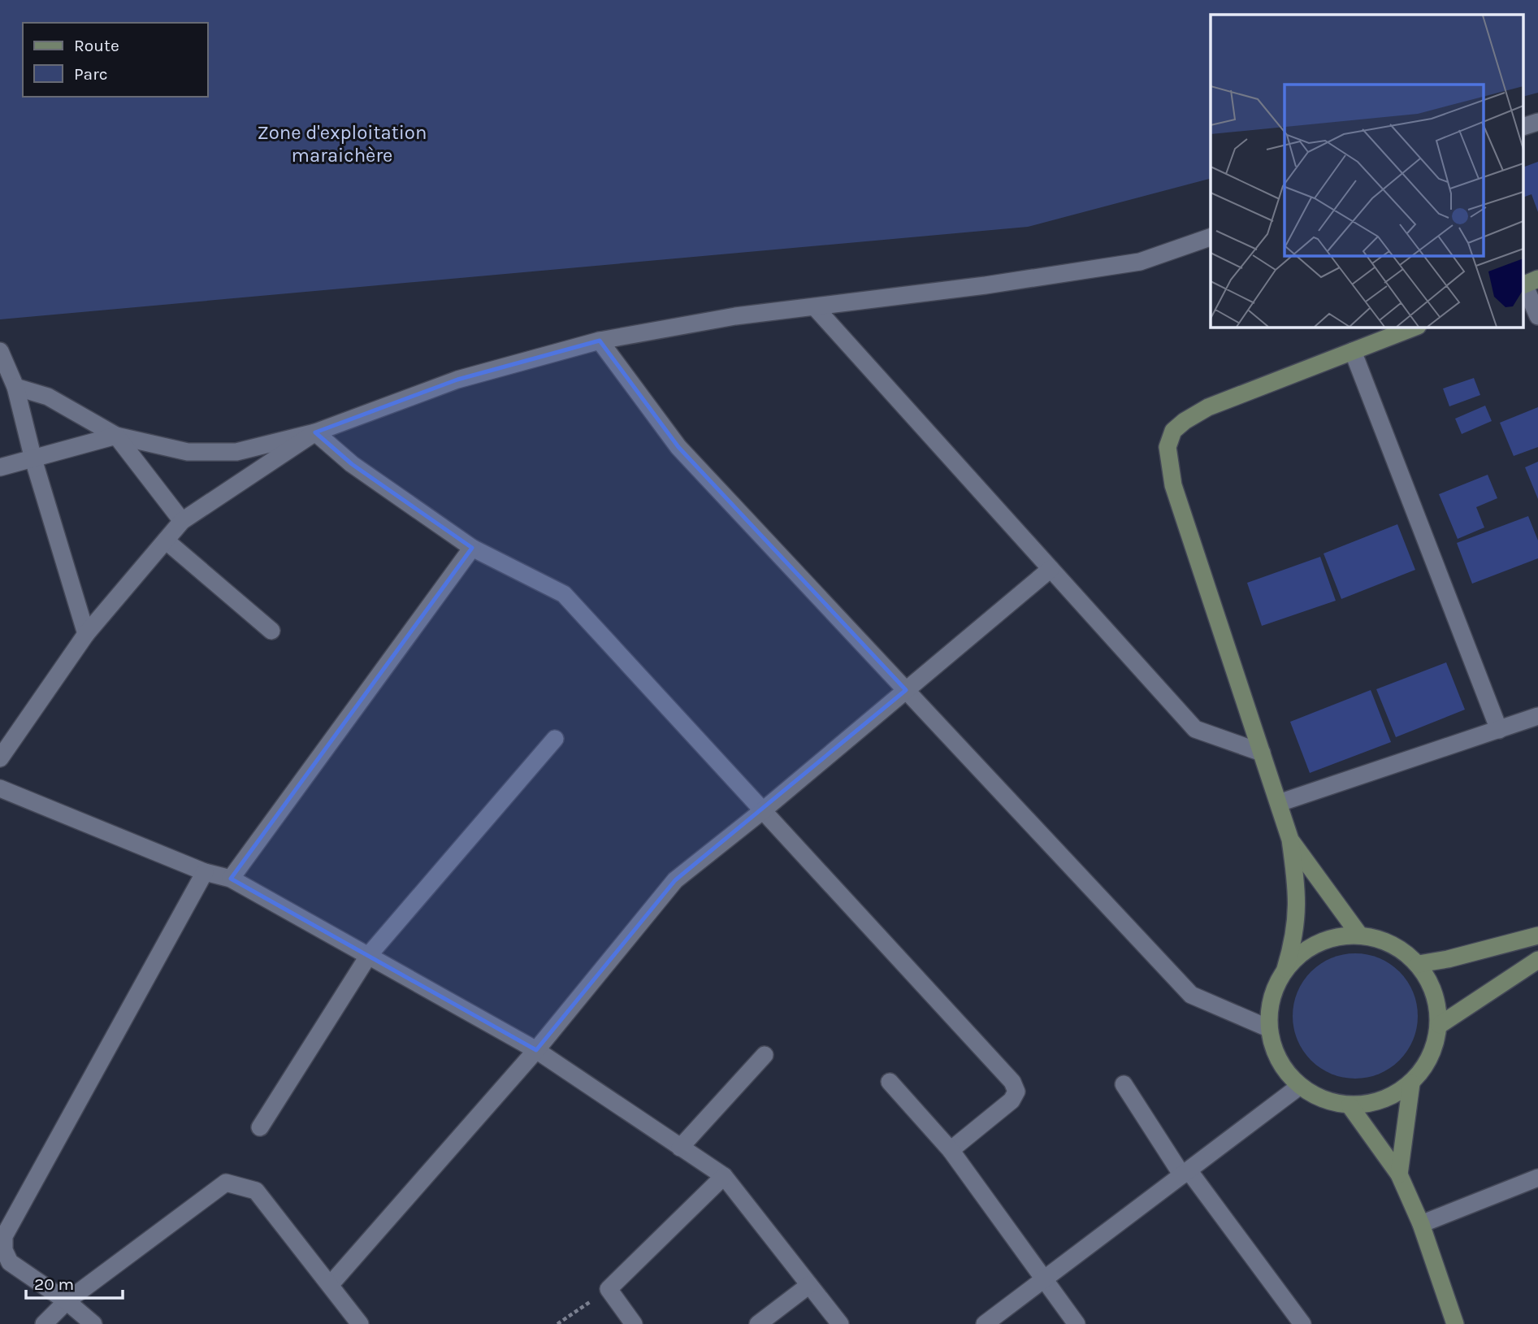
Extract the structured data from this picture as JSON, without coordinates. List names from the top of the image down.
{
  "parks": ["Zone d'exploitation maraichère"],
  "legend": ["Route", "Parc"],
  "scale_bar": "20 m"
}
